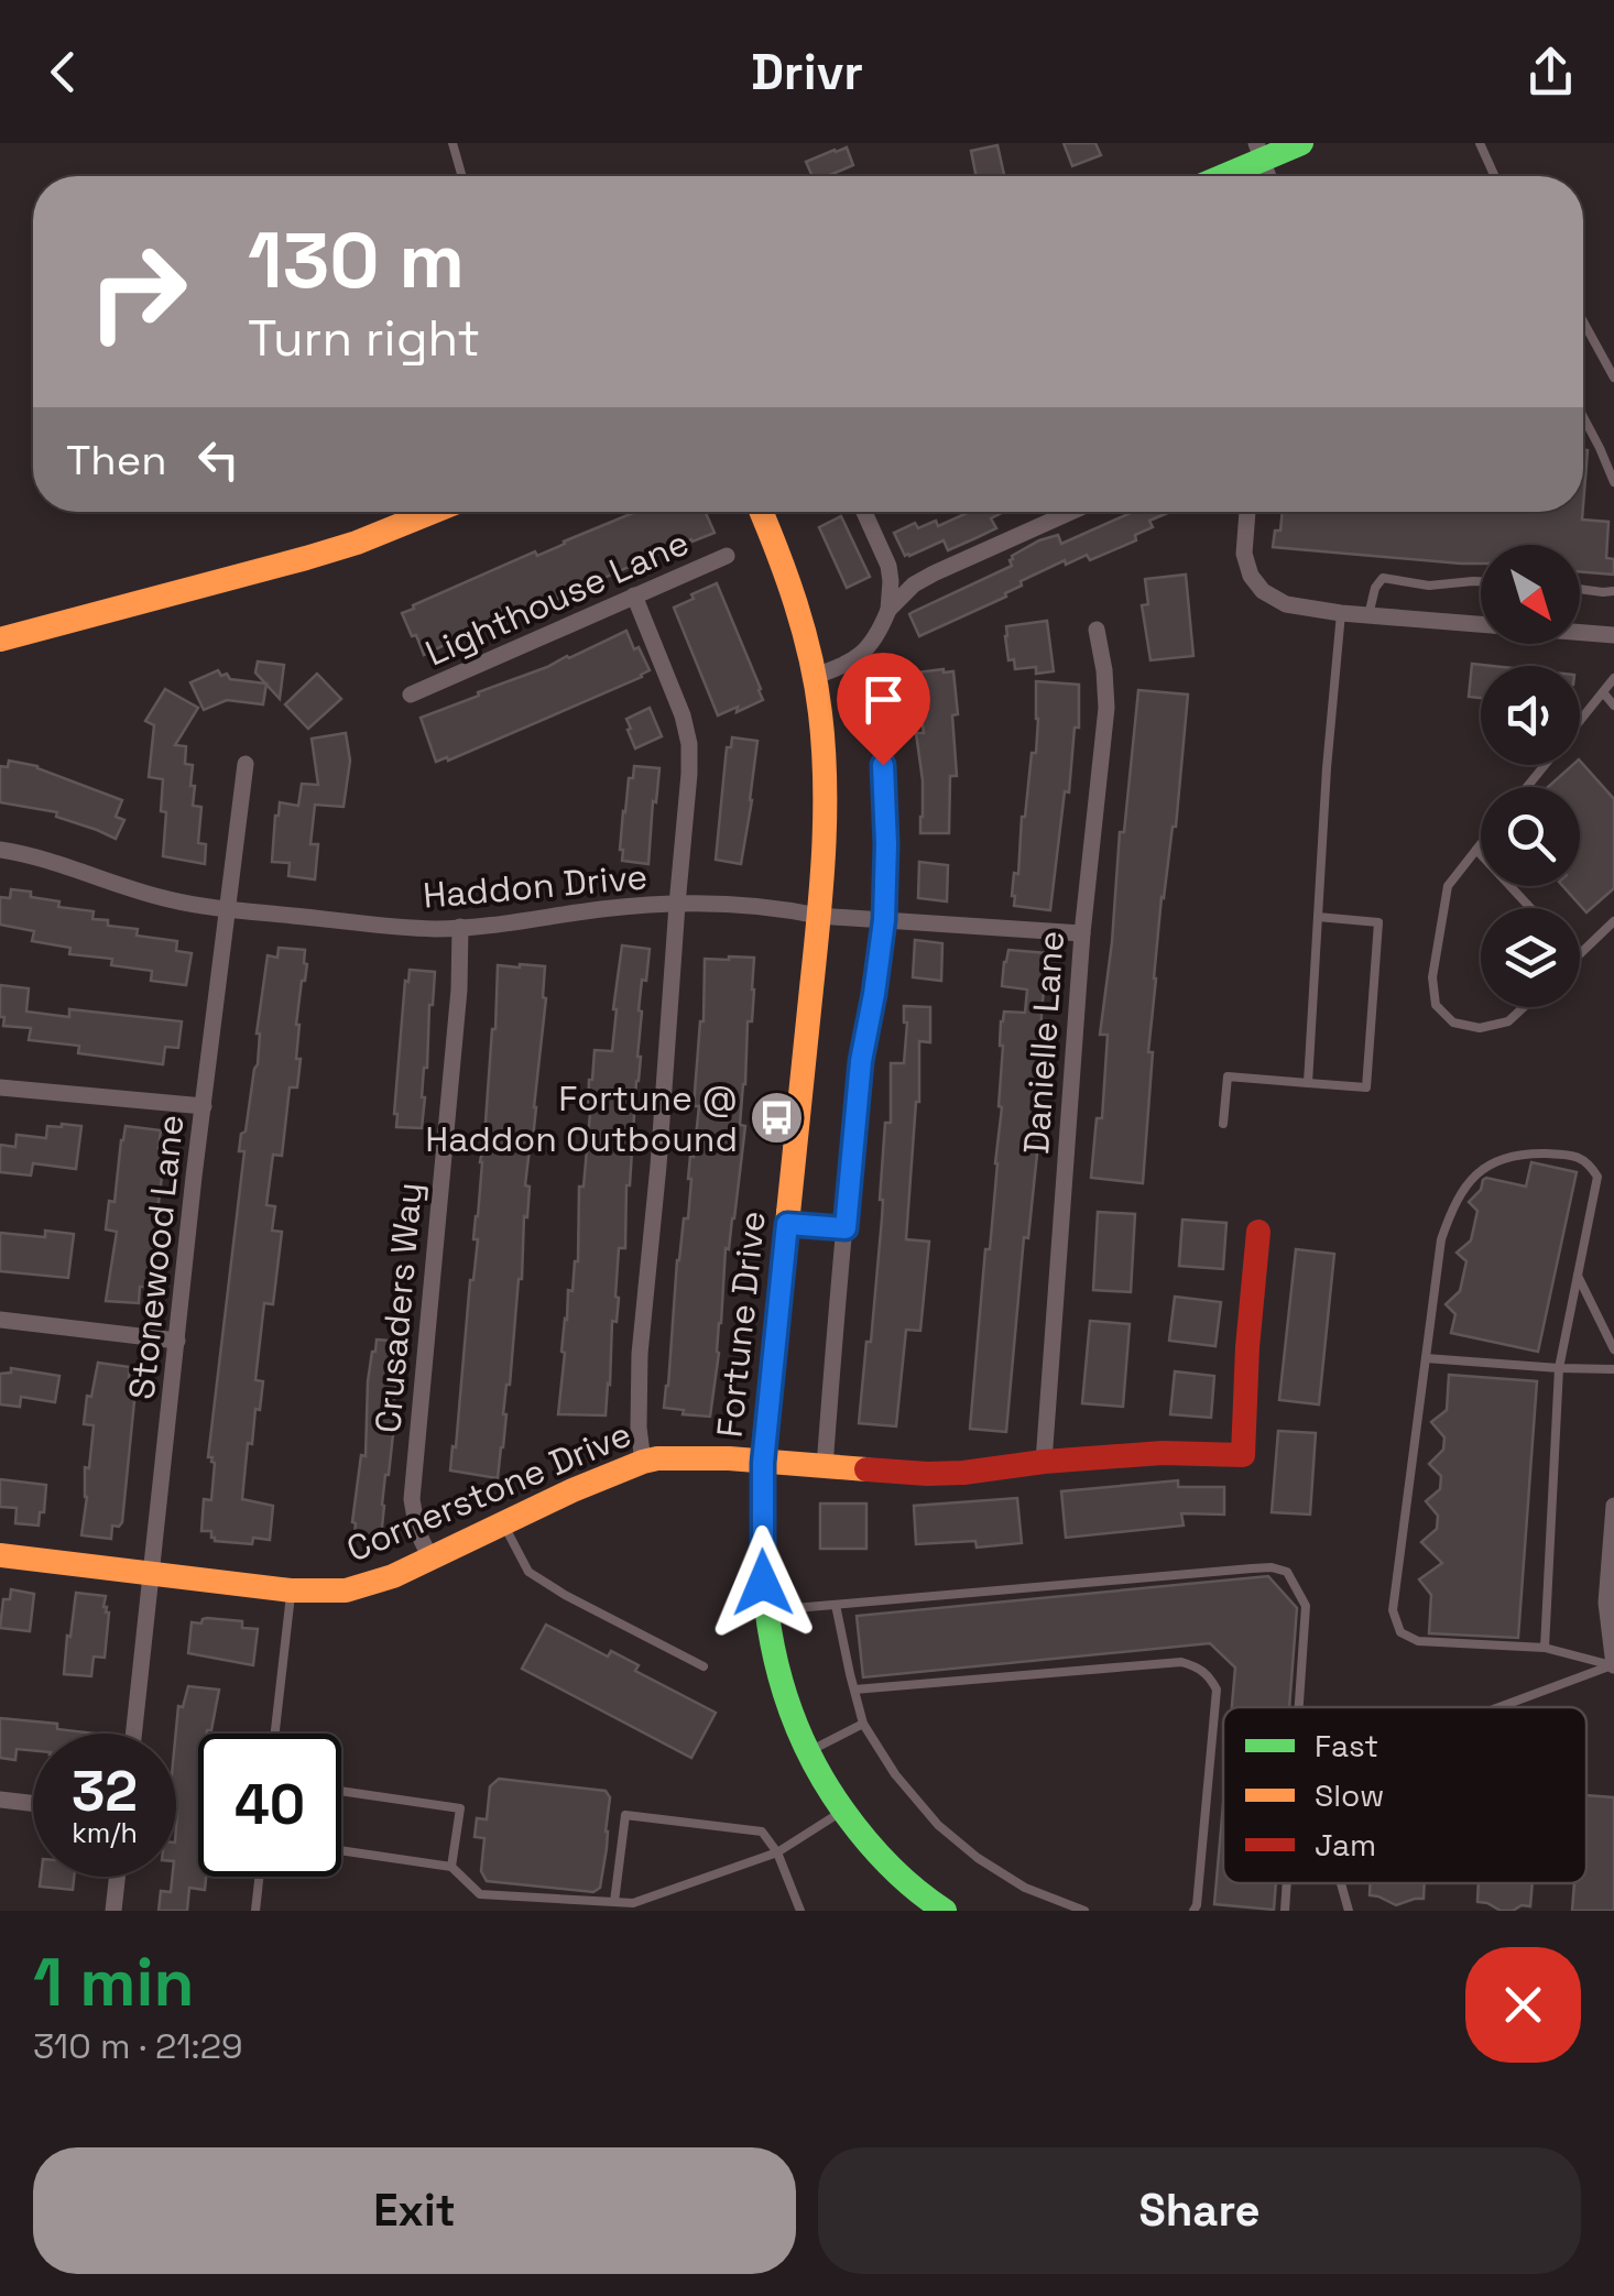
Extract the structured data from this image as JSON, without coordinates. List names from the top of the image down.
{
  "streets": {
    "street": [
      "Lighthouse Lane",
      "Haddon Drive",
      "Danielle Lane",
      "Stonewood Lane",
      "Crusaders Way",
      "Fortune Drive",
      "Cornerstone Drive"
    ]
  },
  "crossings": [
    ["Haddon Drive", "Danielle Lane"],
    ["Haddon Drive", "Stonewood Lane"],
    ["Haddon Drive", "Crusaders Way"],
    ["Haddon Drive", "Fortune Drive"],
    ["Danielle Lane", "Cornerstone Drive"],
    ["Stonewood Lane", "Cornerstone Drive"],
    ["Crusaders Way", "Cornerstone Drive"],
    ["Fortune Drive", "Cornerstone Drive"]
  ],
  "places": {
    "bus stop": ["Fortune @ Haddon Outbound"]
  },
  "legend": ["Fast", "Slow", "Jam"],
  "north": "bottom right",
  "page": {
    "header": "Drivr",
    "turn": ["130 m", "Turn right"],
    "then": "Then",
    "speed": "32 km/h",
    "limit": "40",
    "heading": ["1 min", "310 m · 21:29"],
    "buttons": ["Exit", "Share"]
  }
}
